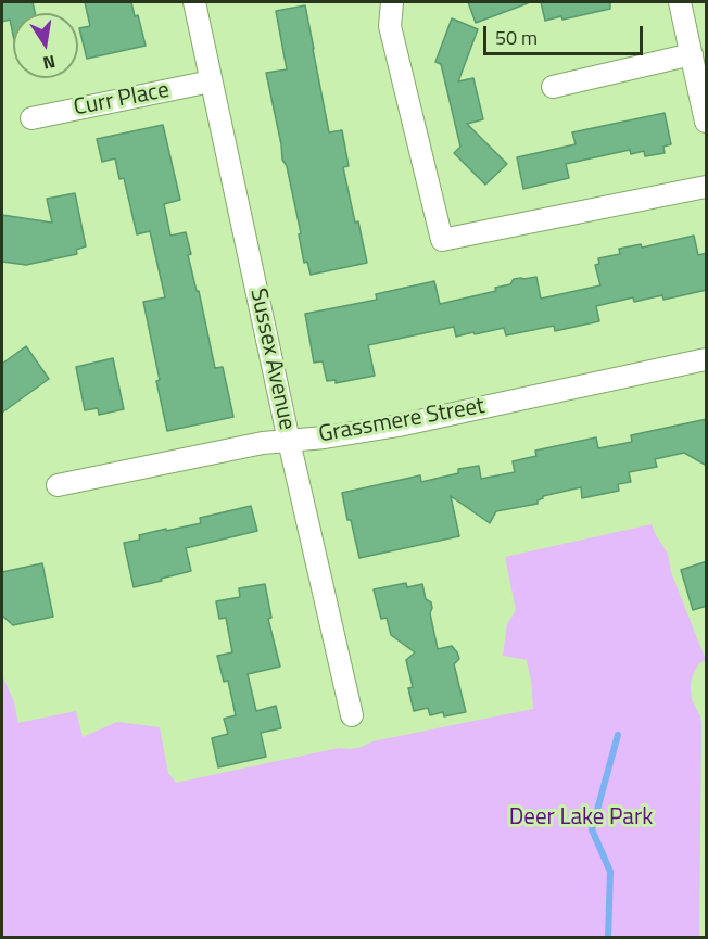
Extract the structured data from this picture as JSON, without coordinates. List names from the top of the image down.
{
  "streets": {
    "street": ["Curr Place", "Sussex Avenue", "Grassmere Street"]
  },
  "crossings": [
    ["Curr Place", "Sussex Avenue"],
    ["Sussex Avenue", "Grassmere Street"]
  ],
  "parks": ["Deer Lake Park"],
  "scale_bar": "50 m",
  "north": "bottom"
}
